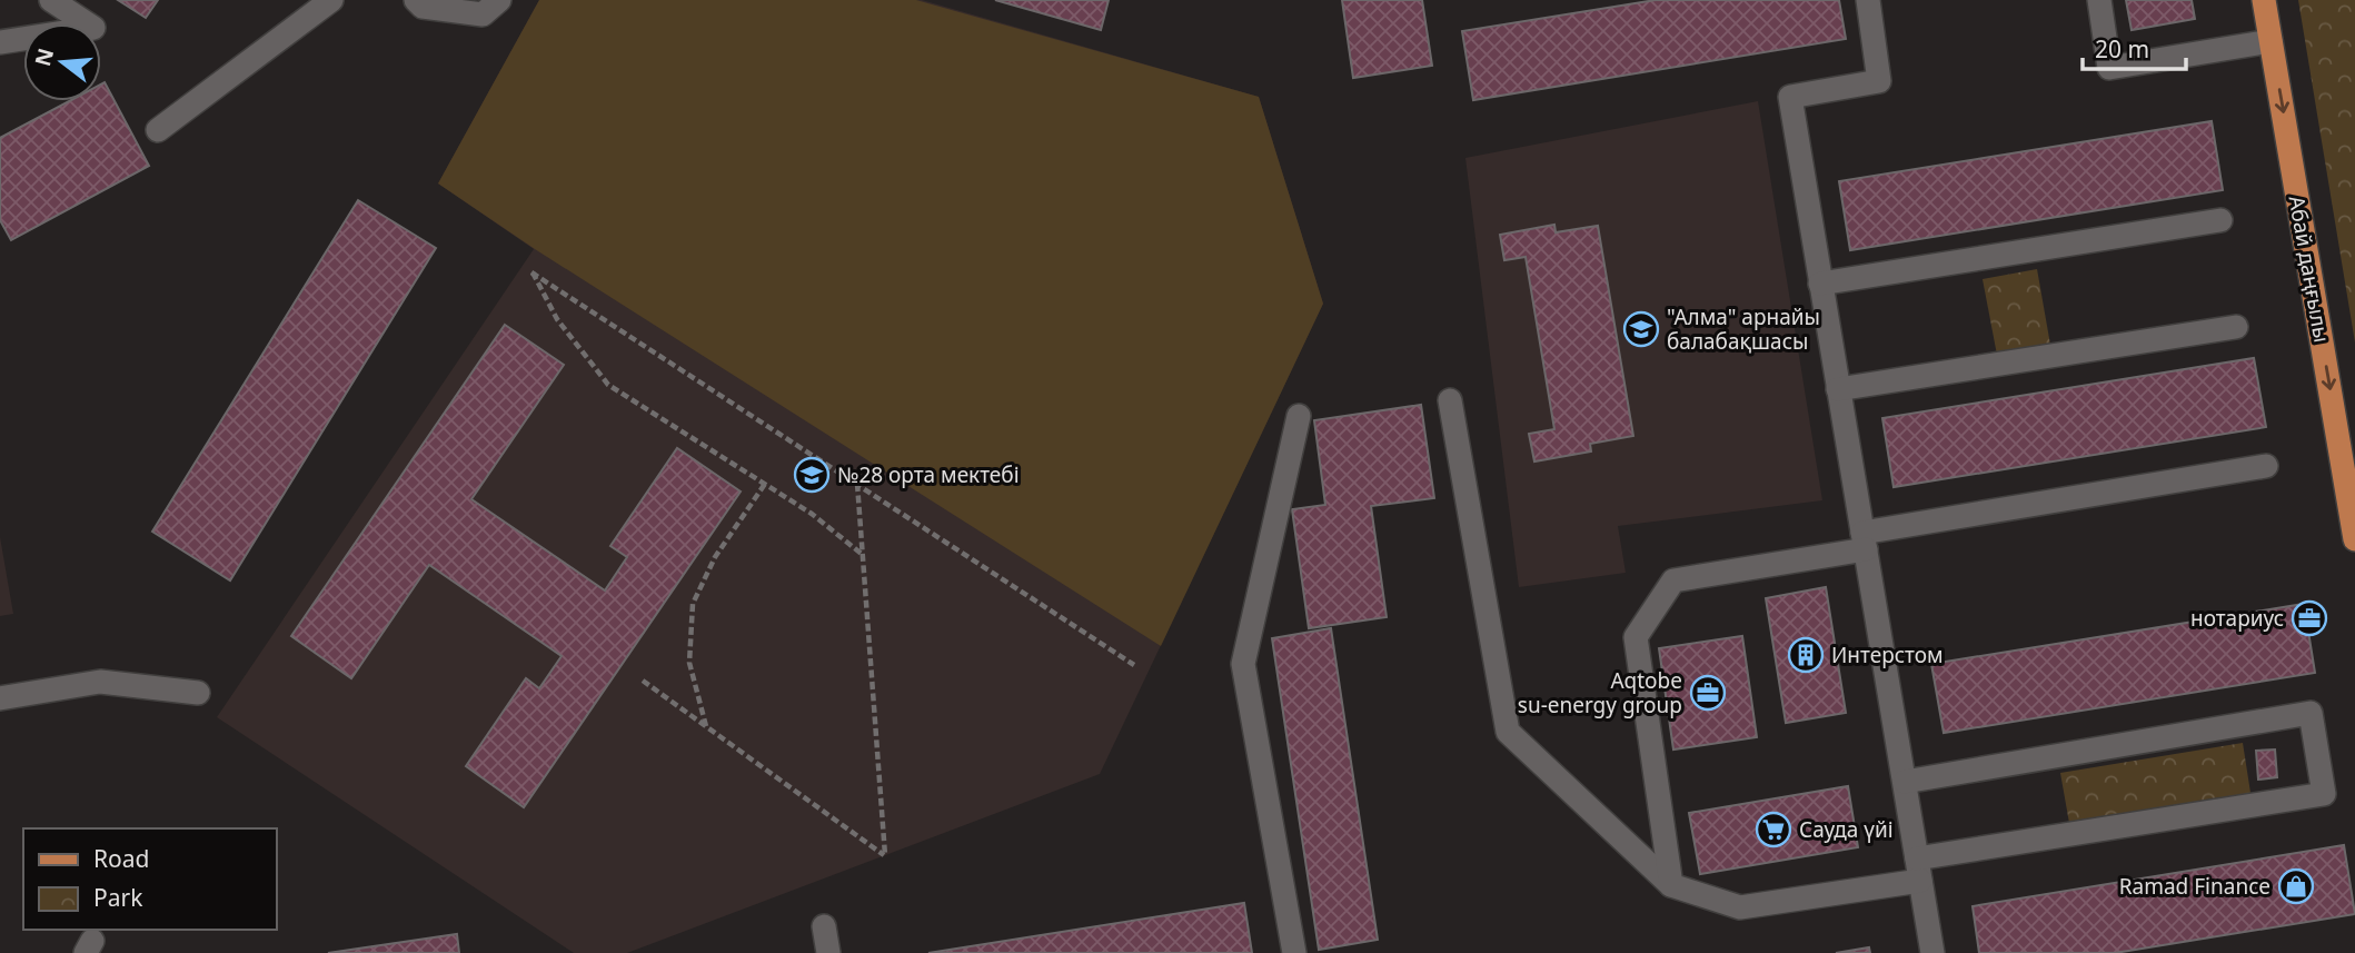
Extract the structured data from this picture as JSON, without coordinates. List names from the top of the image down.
{
  "streets": {
    "main road": ["Абай даңғылы"]
  },
  "one_way": ["Абай даңғылы"],
  "places": {
    "school or university": ["\"Алма\" арнайы балабақшасы", "№28 орта мектебі"],
    "office": ["нотариус", "Aqtobe su-energy group"],
    "building": ["Интерстом"],
    "supermarket": ["Сауда үйі"],
    "shop": ["Ramad Finance"]
  },
  "legend": ["Road", "Park"],
  "scale_bar": "20 m",
  "north": "left"
}
